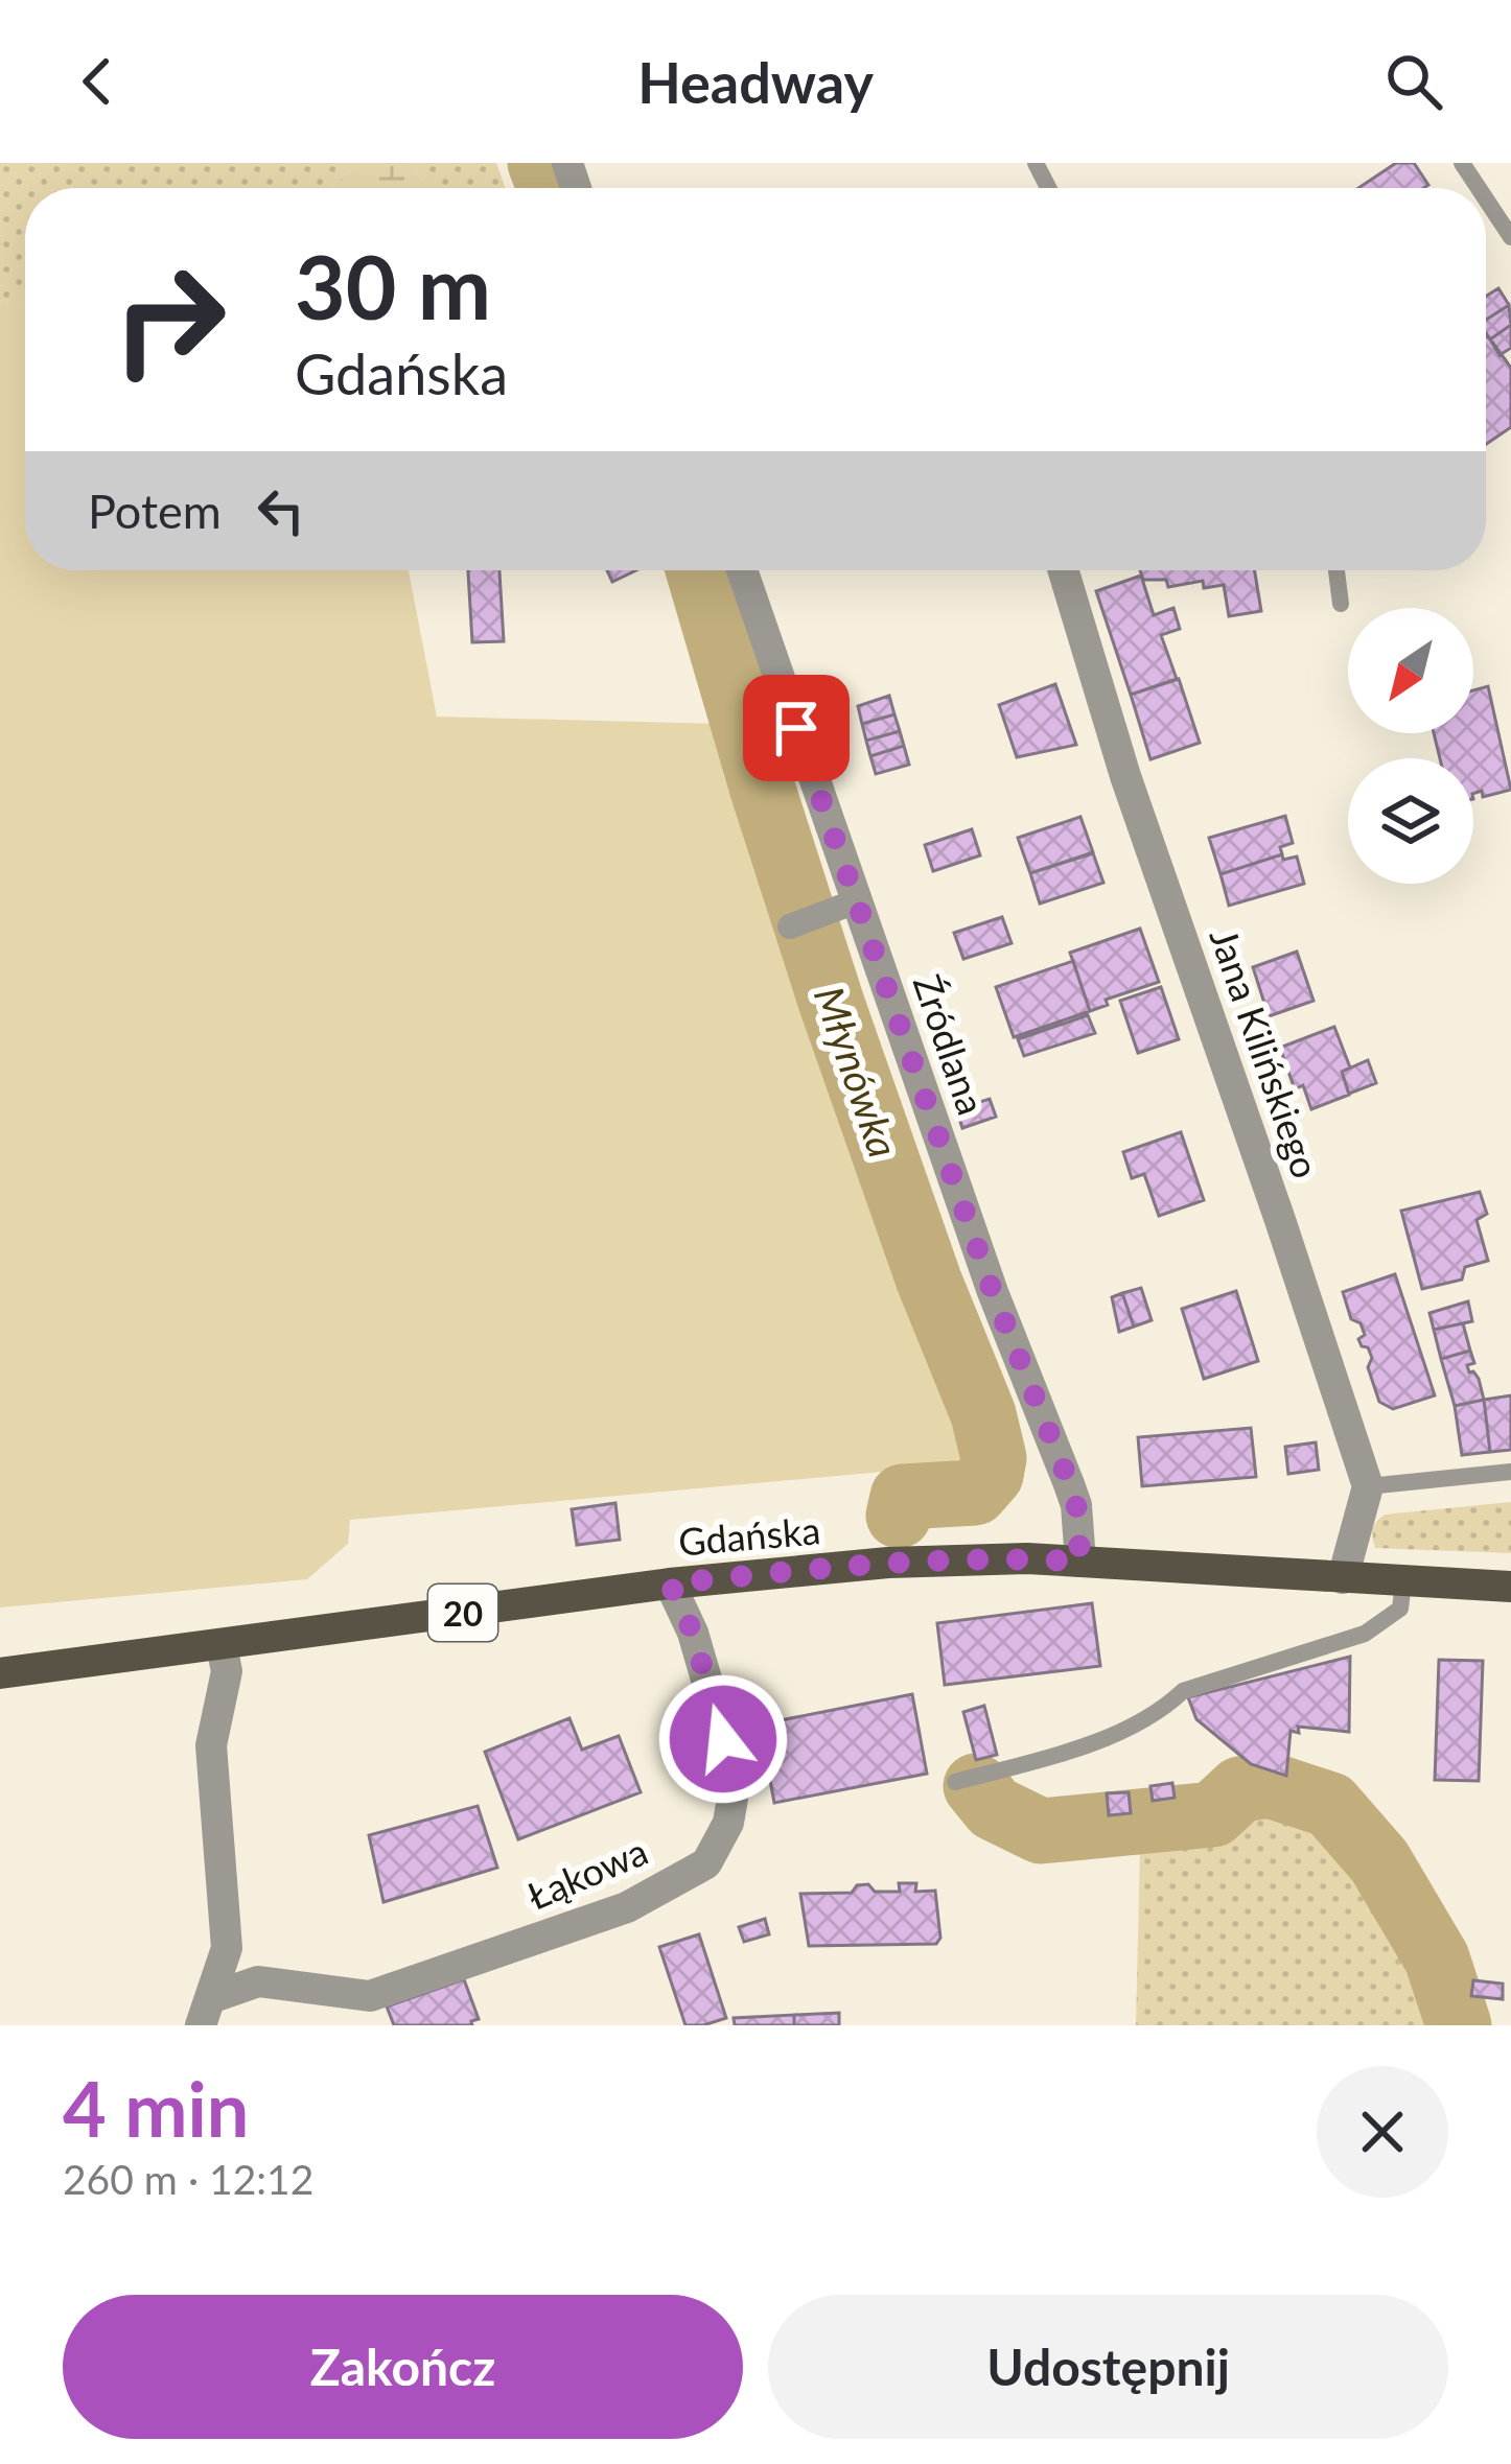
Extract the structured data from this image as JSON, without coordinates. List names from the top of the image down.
{
  "streets": {
    "main road": ["Gdańska", "20"],
    "street": ["Źródlana", "Jana Kilińskiego", "Łąkowa"]
  },
  "crossings": [
    ["Źródlana", "Gdańska"],
    ["Gdańska", "Łąkowa"]
  ],
  "water": ["Młynówka"],
  "north": "bottom left",
  "page": {
    "header": "Headway",
    "turn": ["30 m", "Gdańska"],
    "then": "Potem",
    "heading": ["4 min", "260 m · 12:12"],
    "buttons": ["Zakończ", "Udostępnij"]
  }
}
